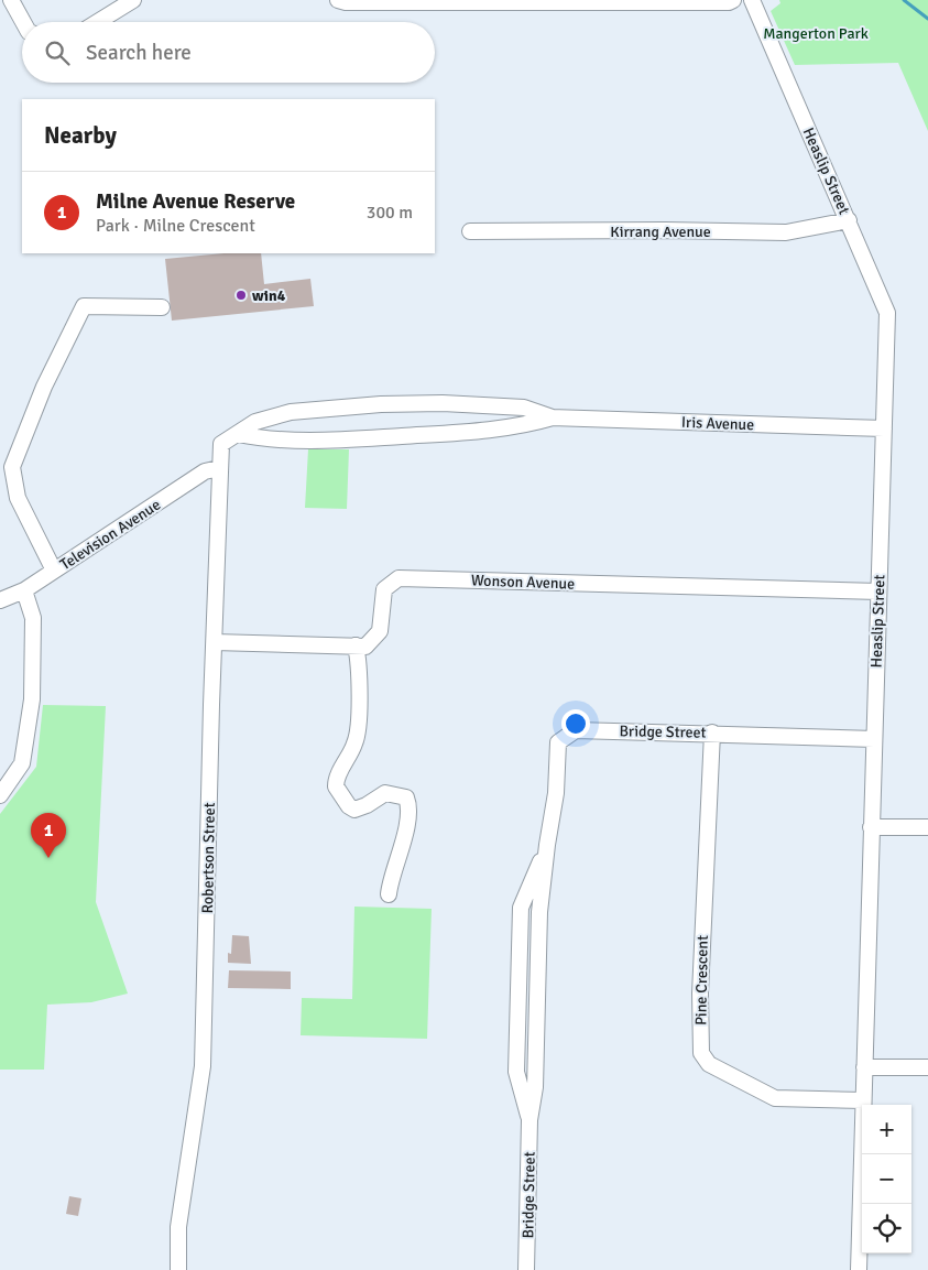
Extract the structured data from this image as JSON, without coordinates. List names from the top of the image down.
{
  "streets": {
    "street": [
      "Heaslip Street",
      "Kirrang Avenue",
      "Iris Avenue",
      "Television Avenue",
      "Wonson Avenue",
      "Bridge Street",
      "Robertson Street",
      "Pine Crescent"
    ]
  },
  "crossings": [
    ["Heaslip Street", "Kirrang Avenue"],
    ["Heaslip Street", "Iris Avenue"],
    ["Heaslip Street", "Wonson Avenue"],
    ["Heaslip Street", "Bridge Street"],
    ["Heaslip Street", "Pine Crescent"],
    ["Iris Avenue", "Robertson Street"],
    ["Television Avenue", "Robertson Street"],
    ["Wonson Avenue", "Robertson Street"],
    ["Bridge Street", "Pine Crescent"]
  ],
  "parks": ["Mangerton Park"],
  "places": ["win4"],
  "page": {
    "search": "Search here",
    "heading": "Nearby",
    "list": [
      {
        "mark": "1",
        "name": "Milne Avenue Reserve",
        "note": "Park · Milne Crescent",
        "value": "300 m"
      }
    ],
    "pins": "1",
    "map_buttons": ["+", "−"]
  }
}
